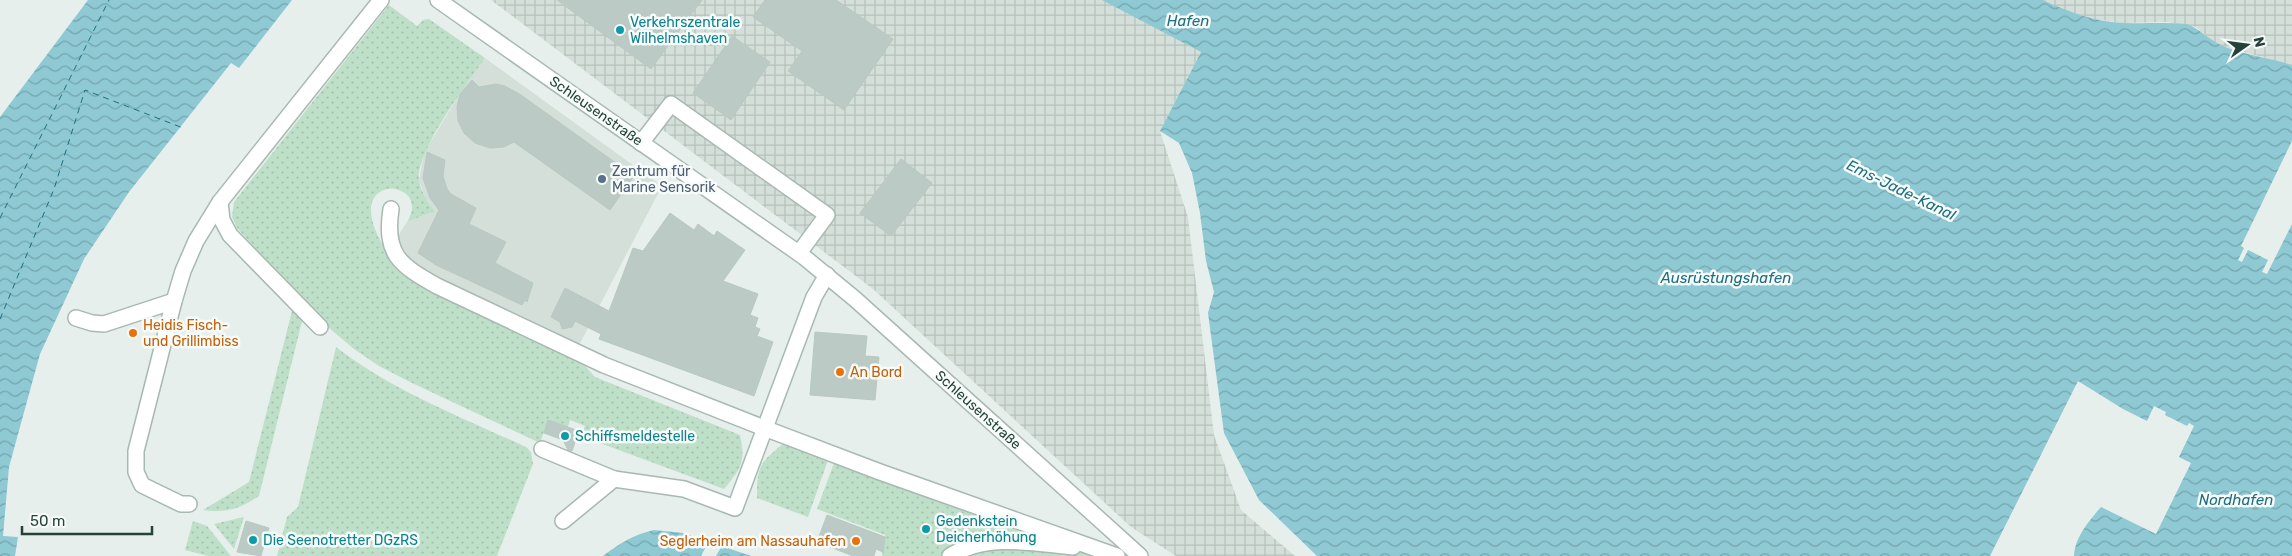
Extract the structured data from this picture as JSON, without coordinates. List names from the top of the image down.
{
  "streets": {
    "street": ["Schleusenstraße"]
  },
  "water": [
    "Hafen",
    "Ems-Jade-Kanal",
    "Ausrüstungshafen",
    "Nordhafen"
  ],
  "places": [
    "Verkehrszentrale Wilhelmshaven",
    "Zentrum für Marine Sensorik",
    "Heidis Fisch- und Grillimbiss",
    "An Bord",
    "Schiffsmeldestelle",
    "Gedenkstein Deicherhöhung",
    "Die Seenotretter DGzRS",
    "Seglerheim am Nassauhafen"
  ],
  "scale_bar": "50 m",
  "north": "right"
}
